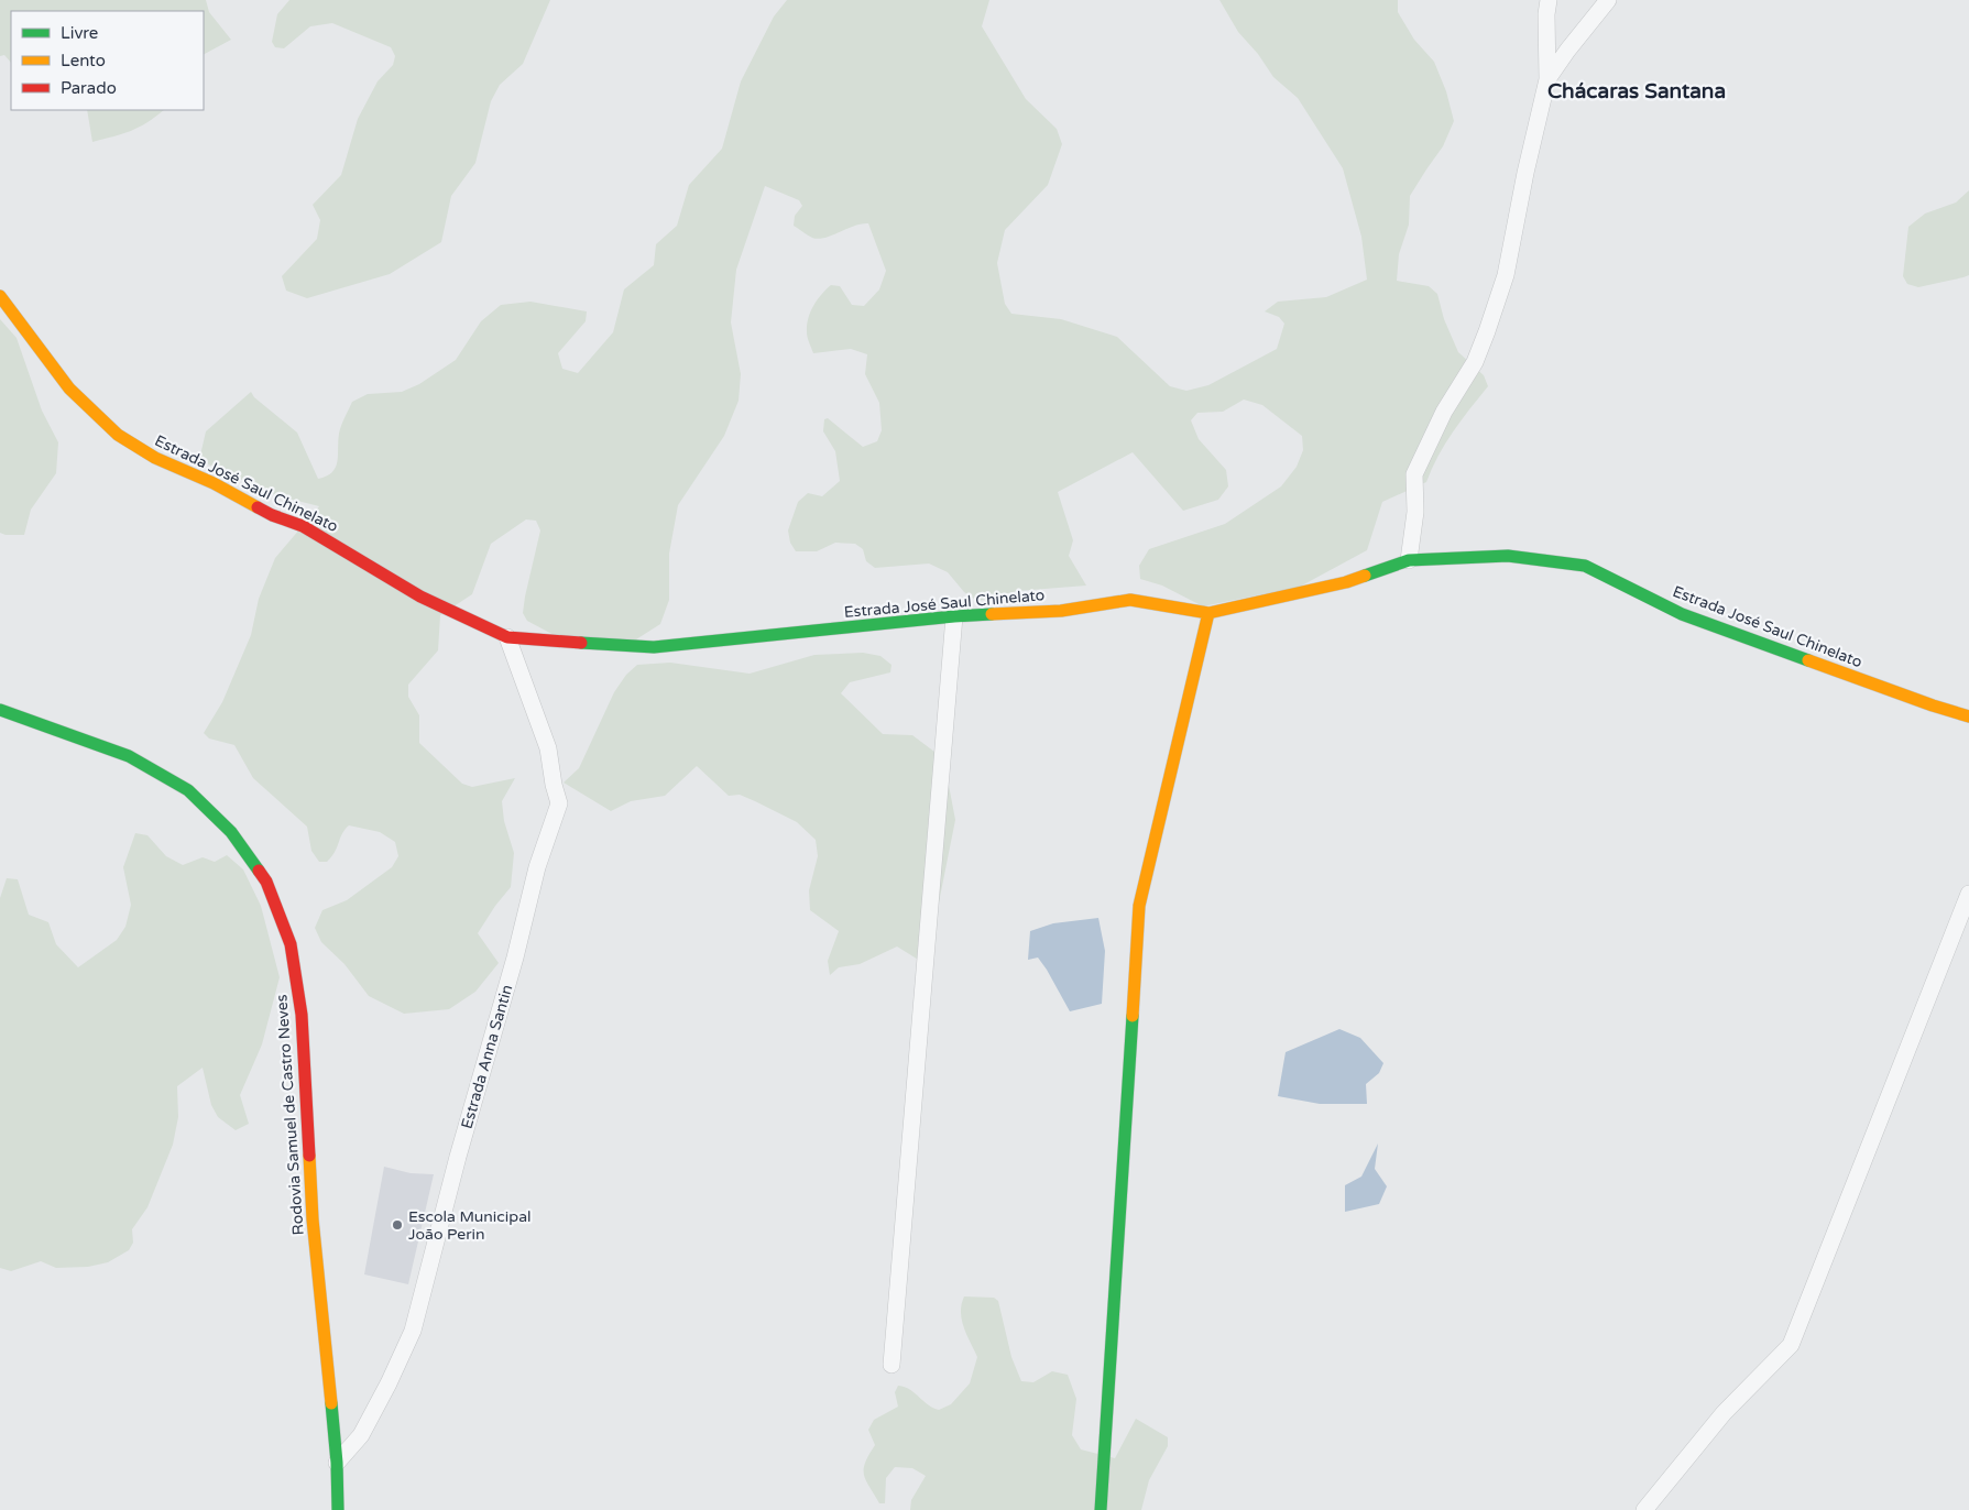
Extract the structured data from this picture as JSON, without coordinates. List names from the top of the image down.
{
  "streets": {
    "street": ["Estrada José Saul Chinelato", "Estrada Anna Santin", "Rodovia Samuel de Castro Neves"]
  },
  "crossings": [
    ["Estrada José Saul Chinelato", "Estrada Anna Santin"],
    ["Estrada Anna Santin", "Rodovia Samuel de Castro Neves"]
  ],
  "districts": ["Chácaras Santana"],
  "places": ["Escola Municipal João Perin"],
  "legend": ["Livre", "Lento", "Parado"]
}
